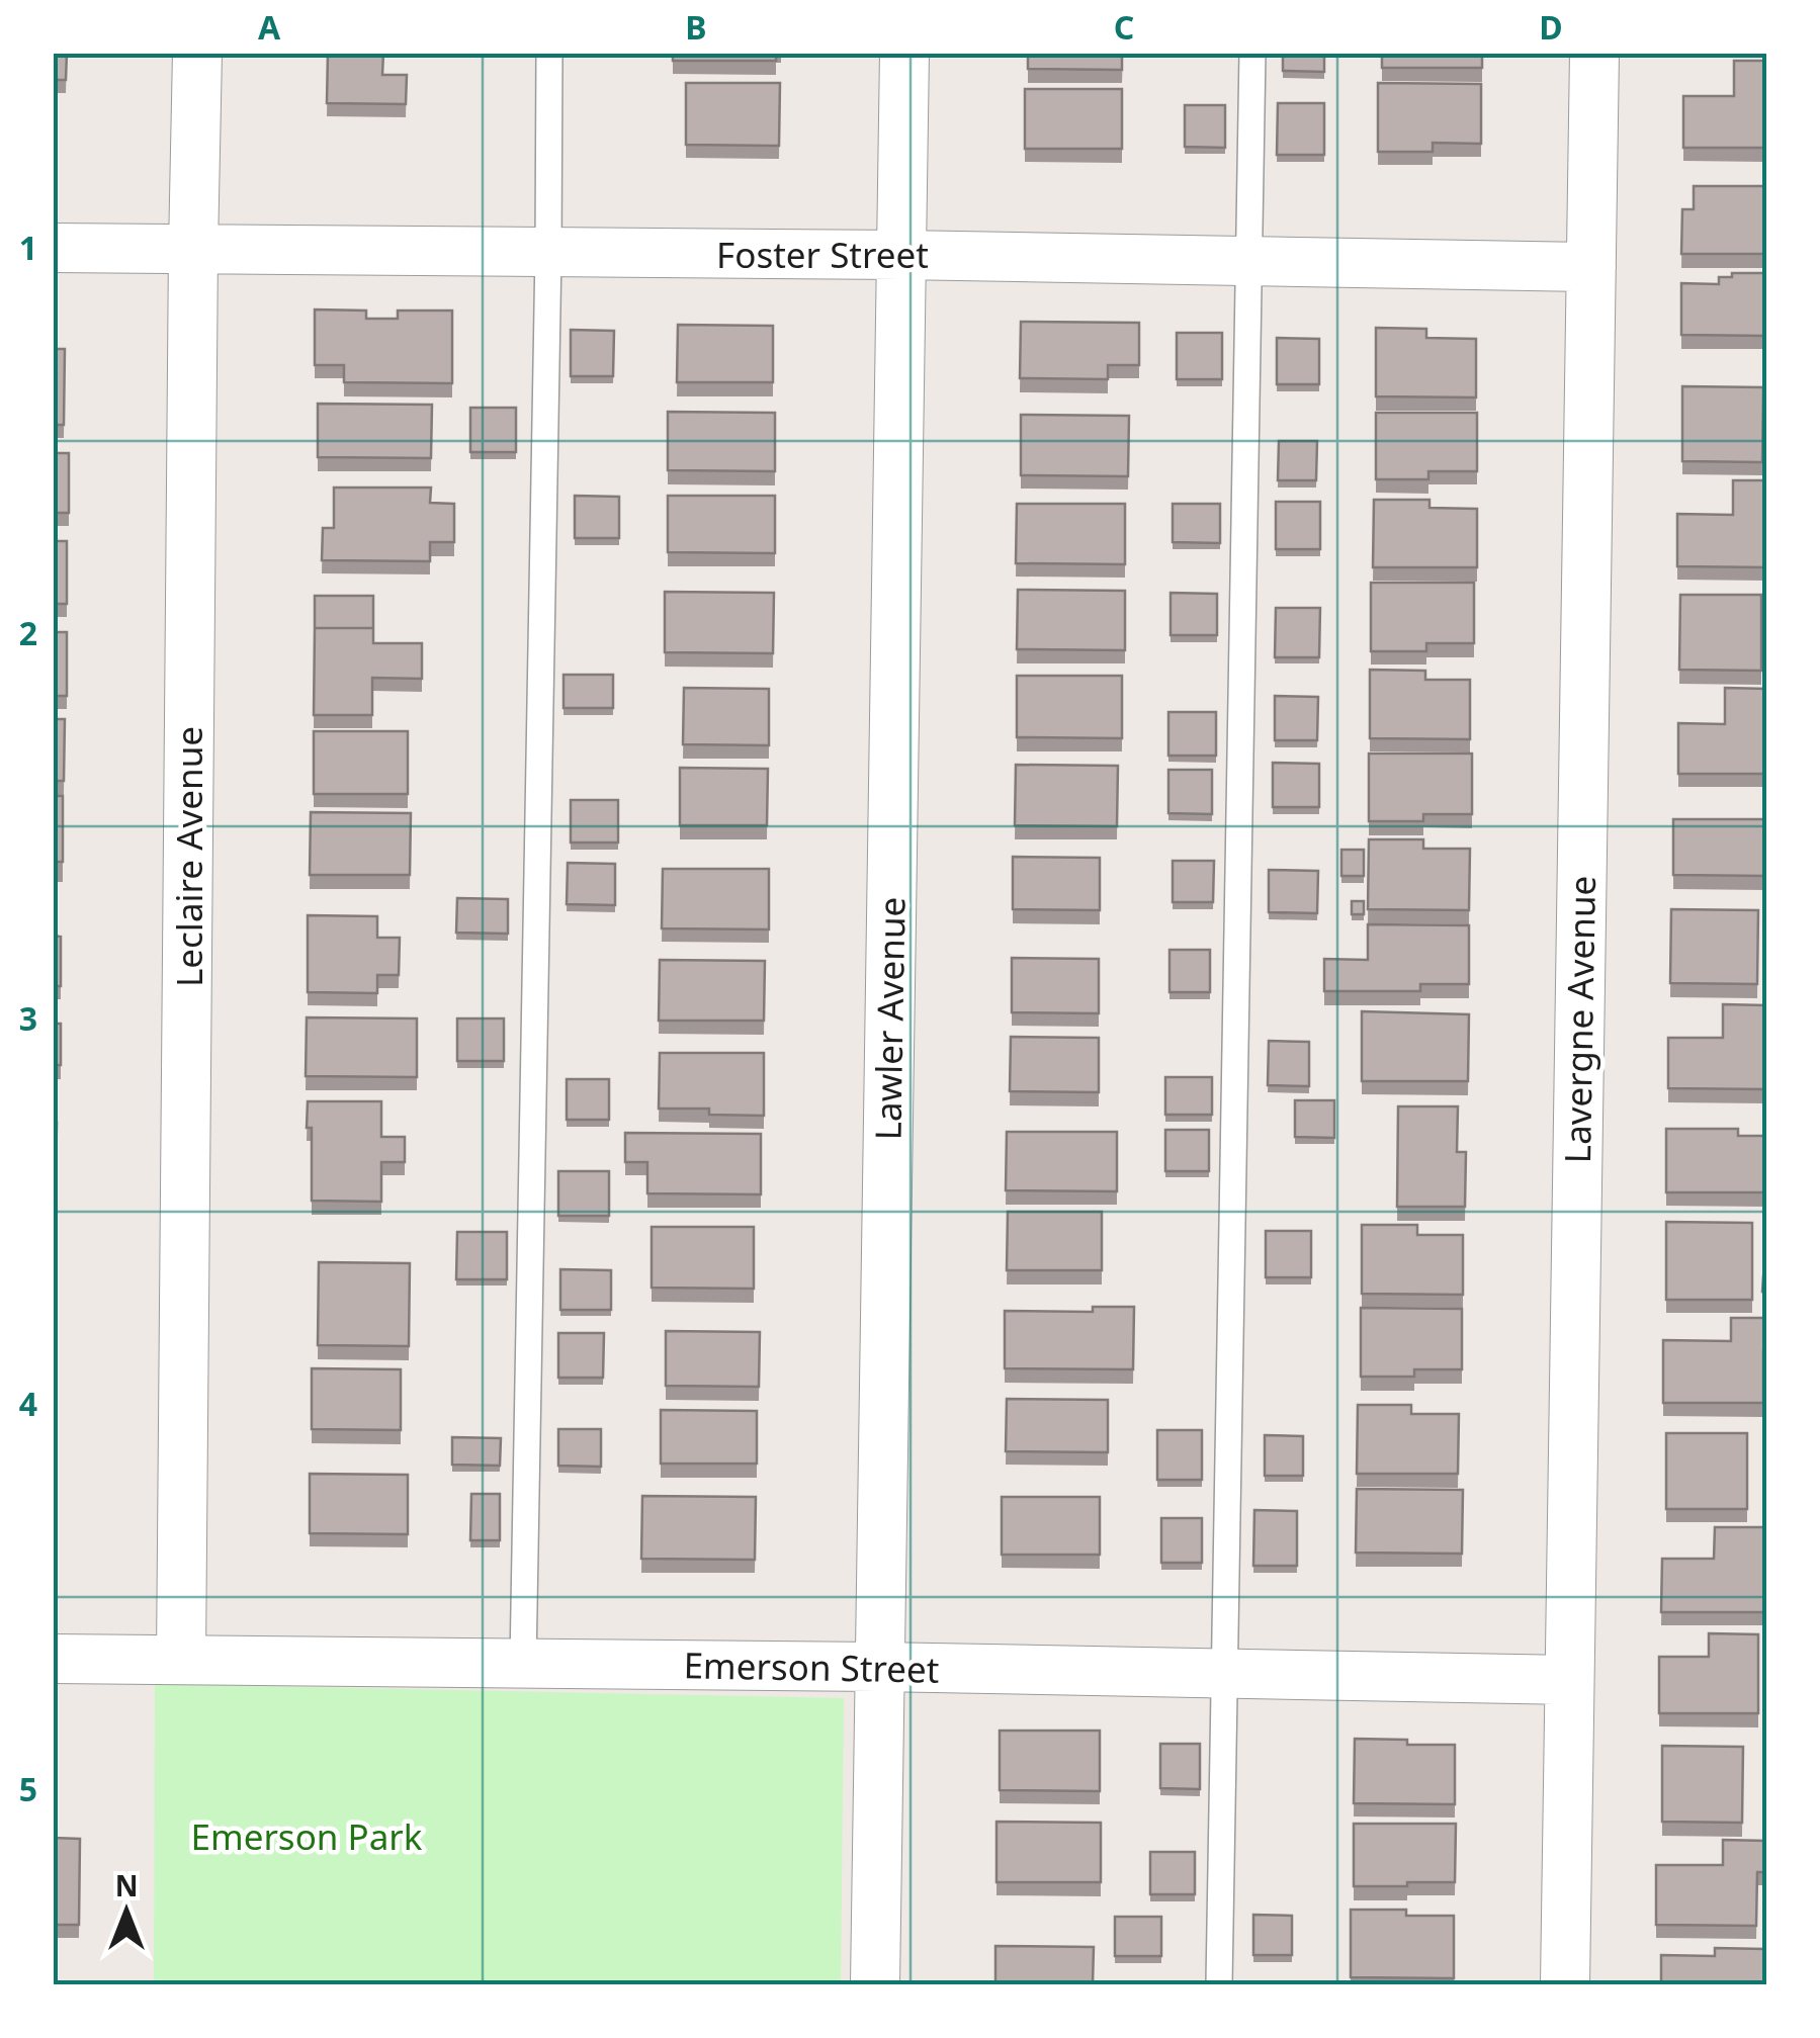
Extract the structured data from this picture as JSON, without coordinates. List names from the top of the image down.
{
  "streets": {
    "street": [
      "Foster Street",
      "Leclaire Avenue",
      "Lawler Avenue",
      "Lavergne Avenue",
      "Emerson Street"
    ]
  },
  "crossings": [
    ["Foster Street", "Leclaire Avenue"],
    ["Foster Street", "Lawler Avenue"],
    ["Foster Street", "Lavergne Avenue"],
    ["Leclaire Avenue", "Emerson Street"],
    ["Lawler Avenue", "Emerson Street"],
    ["Lavergne Avenue", "Emerson Street"]
  ],
  "parks": ["Emerson Park"],
  "north": "top",
  "grid": {
    "columns": [
      "A",
      "B",
      "C",
      "D"
    ],
    "rows": [
      "1",
      "2",
      "3",
      "4",
      "5"
    ]
  }
}
